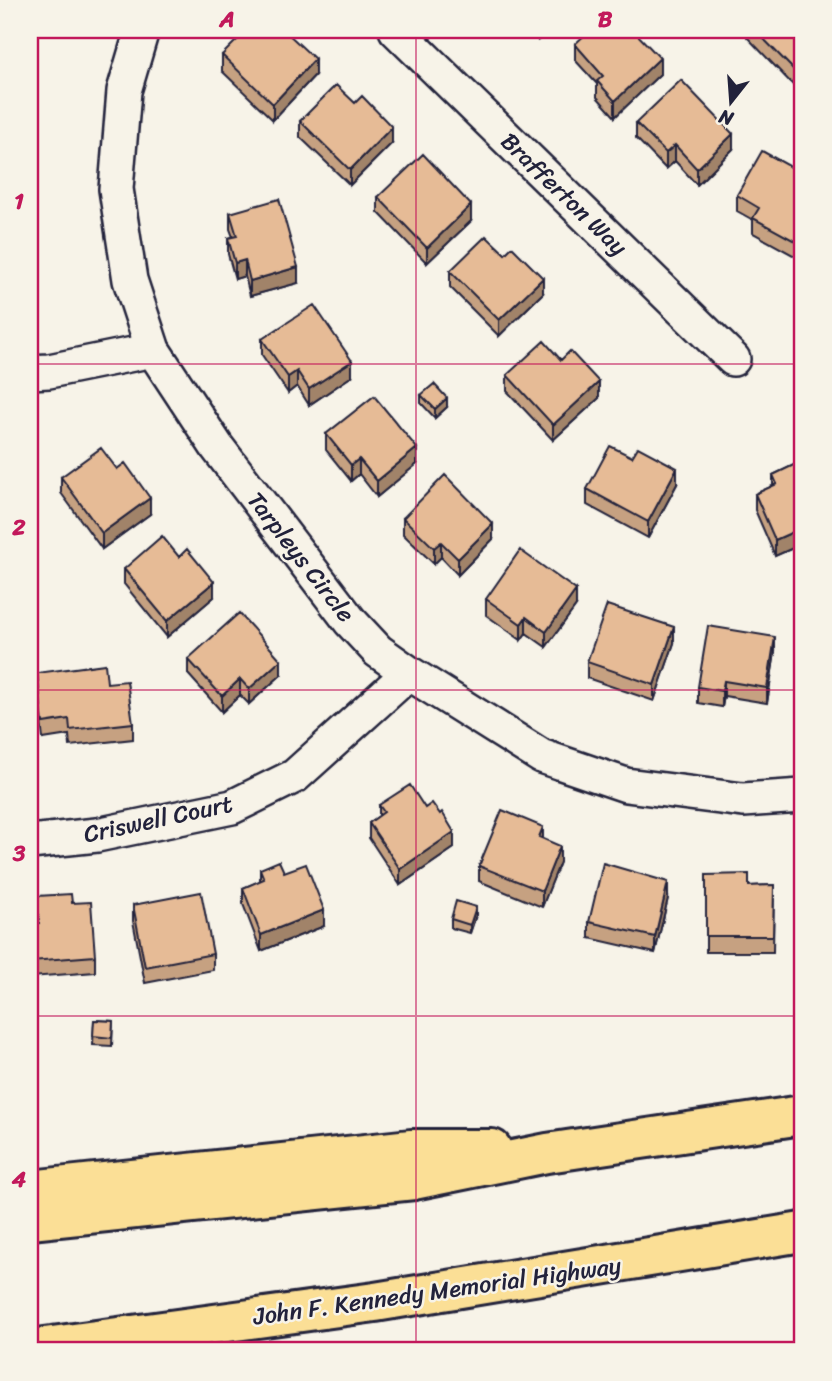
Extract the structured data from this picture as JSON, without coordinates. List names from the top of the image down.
{
  "streets": {
    "highway": ["John F. Kennedy Memorial Highway"],
    "street": ["Brafferton Way", "Tarpleys Circle", "Criswell Court"]
  },
  "crossings": [
    ["Tarpleys Circle", "Criswell Court"]
  ],
  "north": "bottom",
  "grid": {
    "columns": ["A", "B"],
    "rows": [
      "1",
      "2",
      "3",
      "4"
    ]
  }
}
